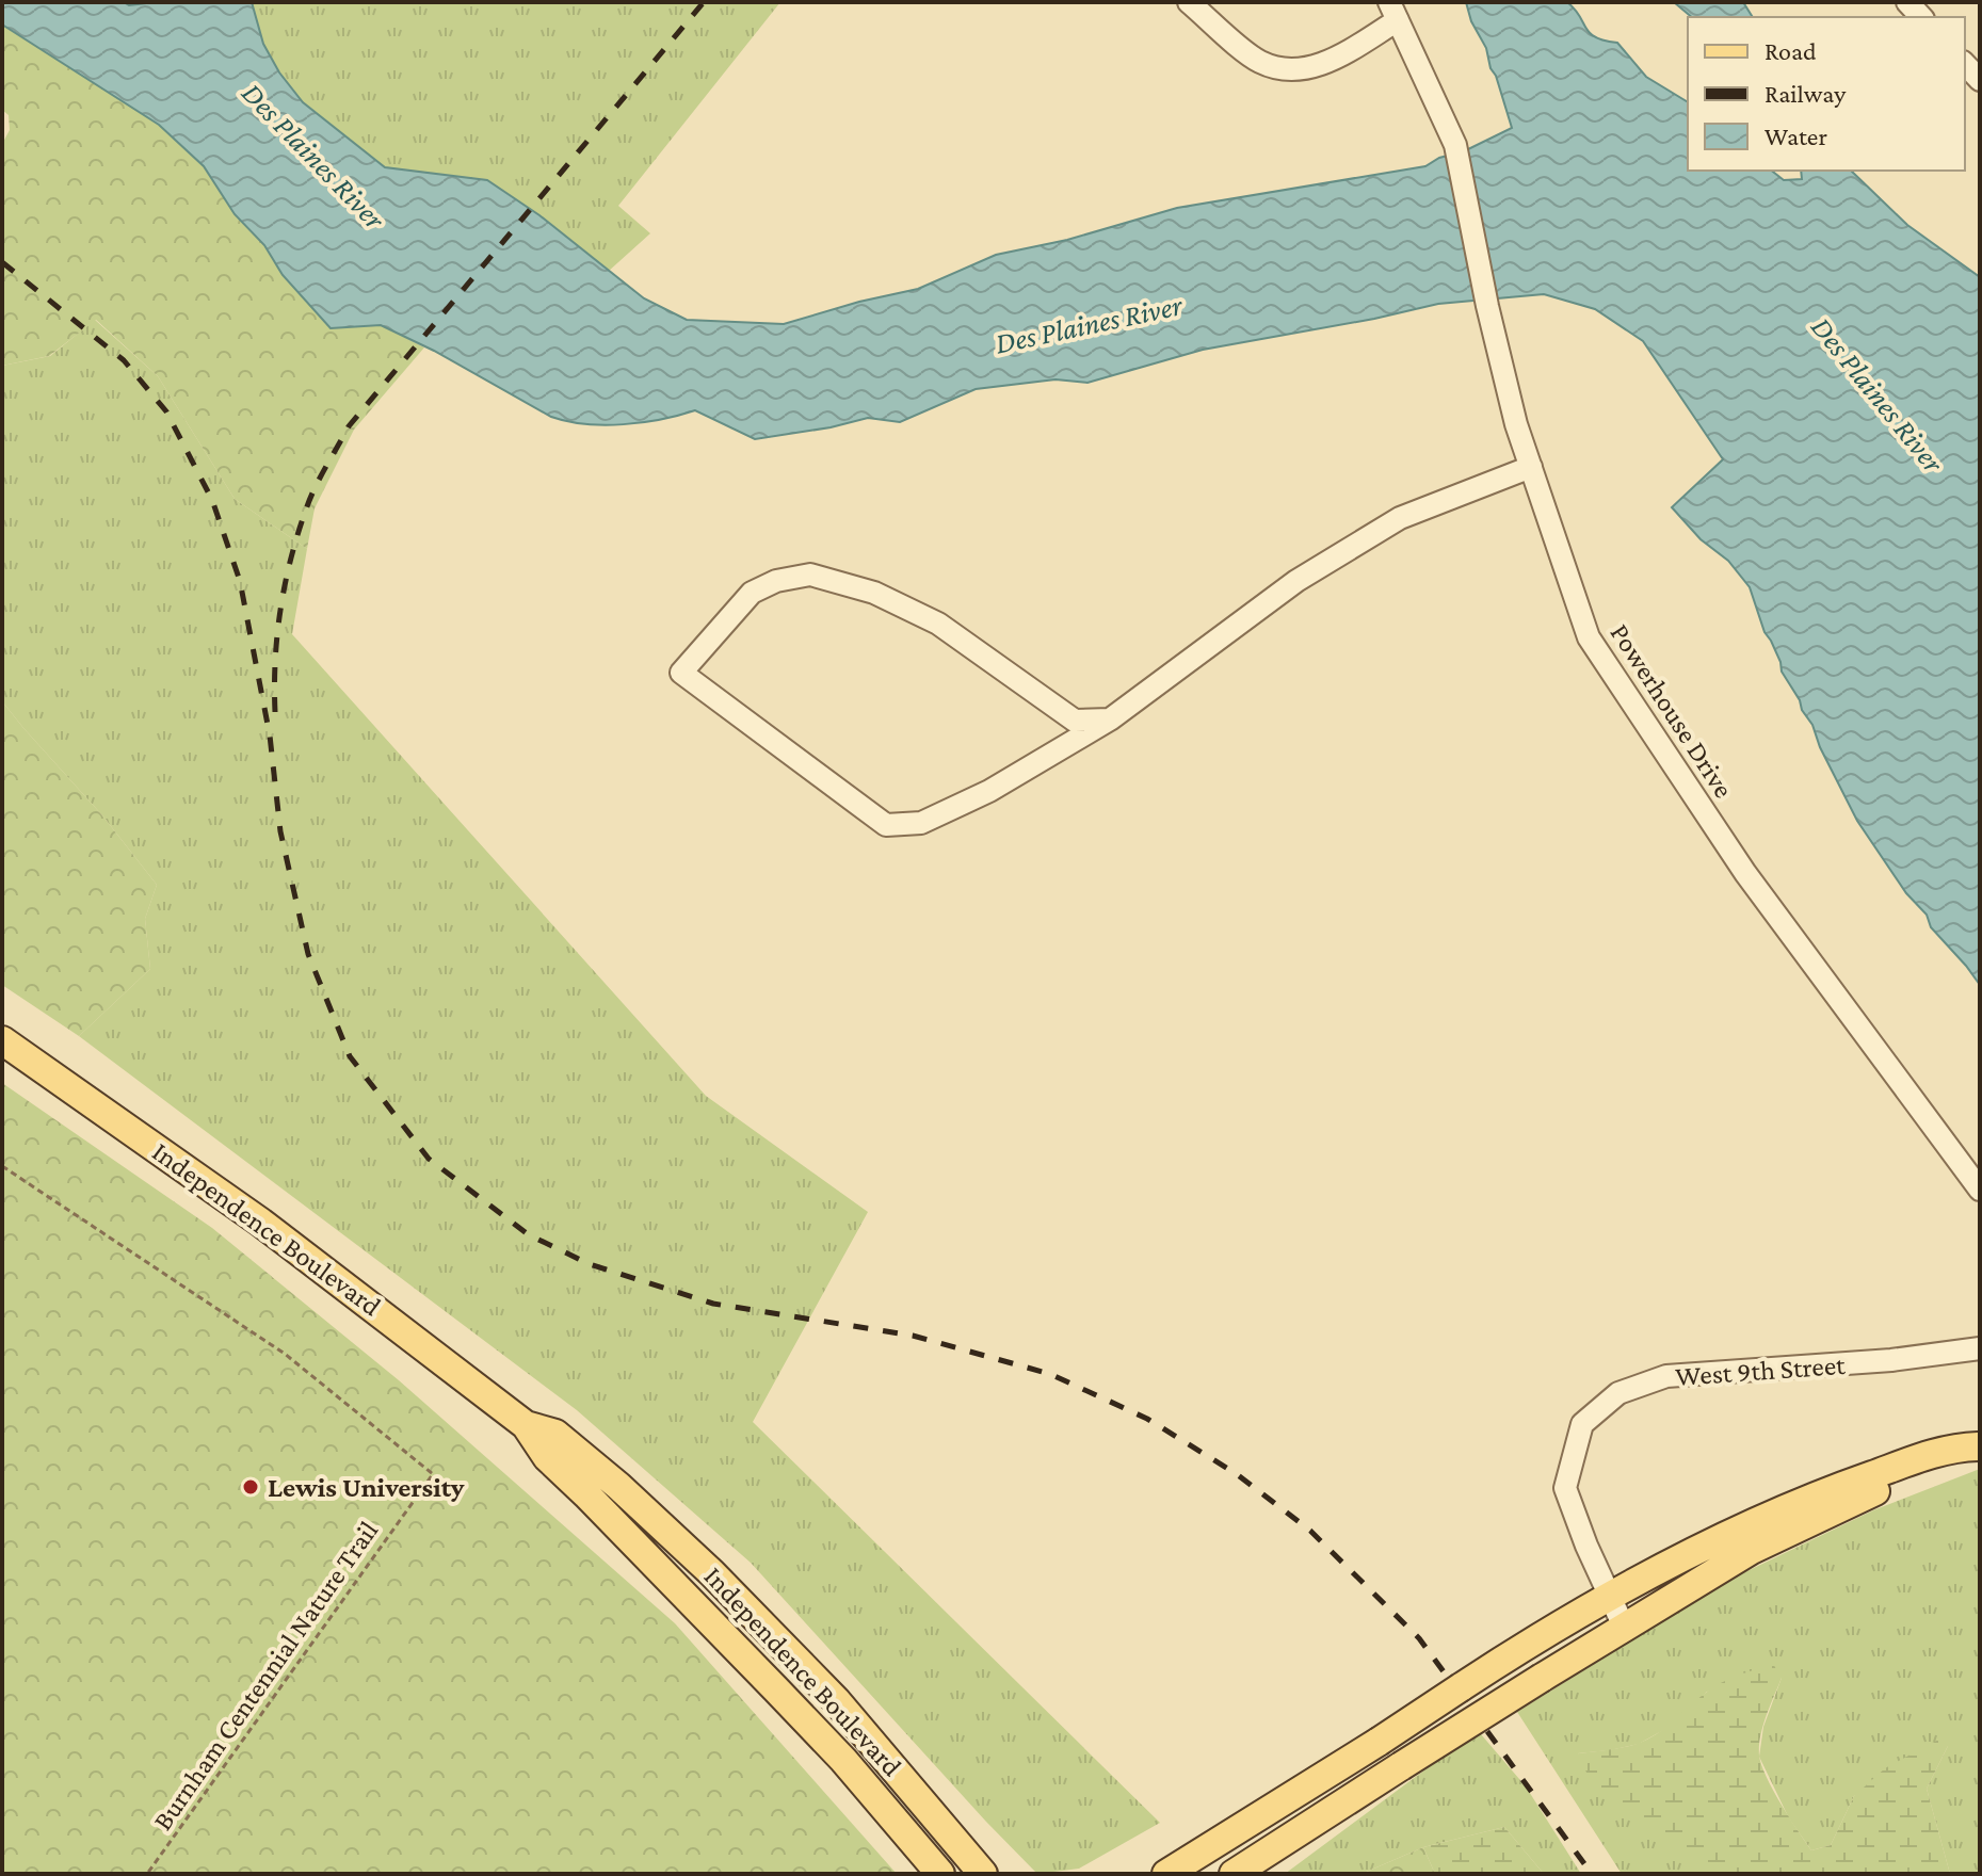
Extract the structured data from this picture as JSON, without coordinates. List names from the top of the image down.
{
  "streets": {
    "main road": ["Independence Boulevard"],
    "street": ["Powerhouse Drive", "West 9th Street"],
    "path": ["Burnham Centennial Nature Trail"]
  },
  "water": ["Des Plaines River"],
  "places": ["Lewis University"],
  "legend": ["Road", "Railway", "Water"]
}
